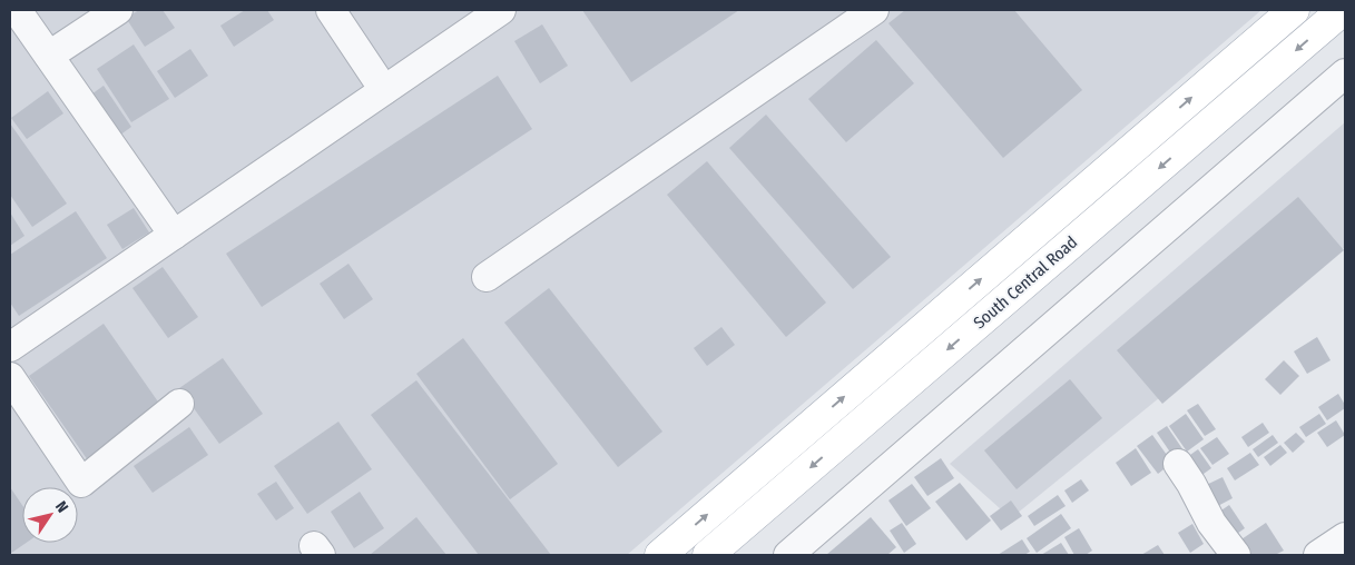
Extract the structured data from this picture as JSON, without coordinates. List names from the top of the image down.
{
  "streets": {
    "main road": ["South Central Road"]
  },
  "north": "top right"
}
